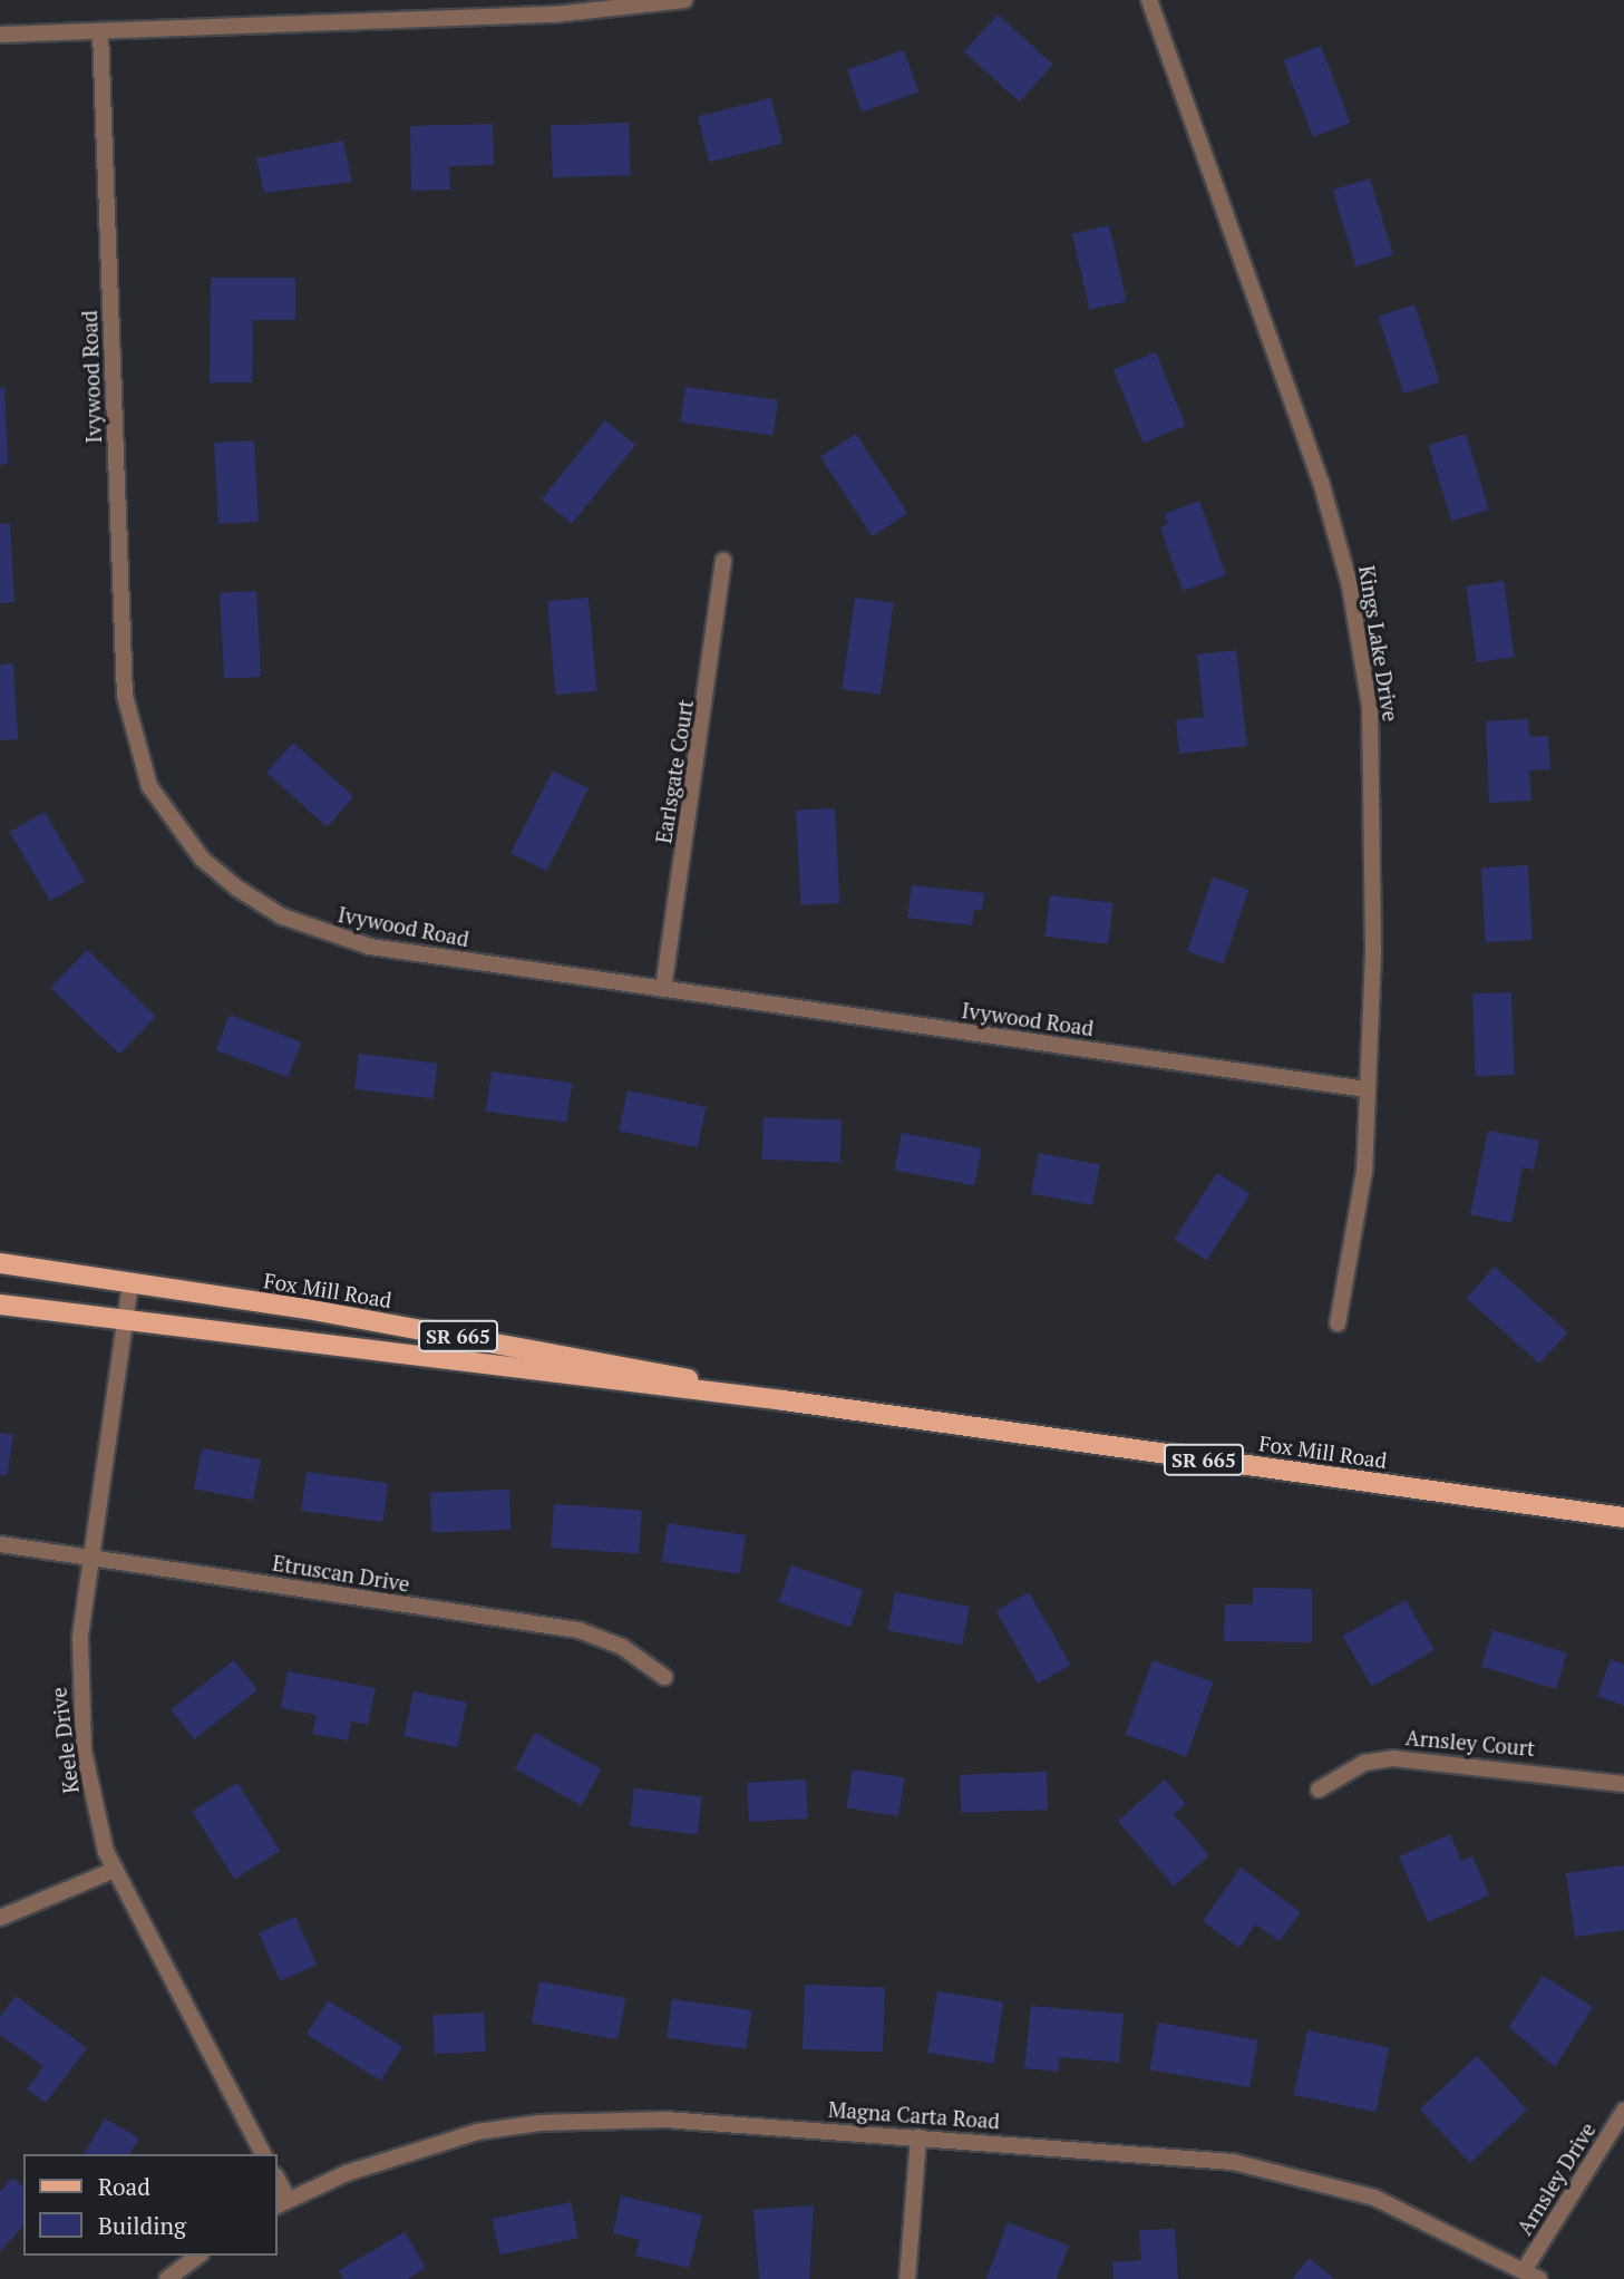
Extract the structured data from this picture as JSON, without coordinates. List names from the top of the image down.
{
  "streets": {
    "main road": ["Fox Mill Road", "SR 665"],
    "street": [
      "Ivywood Road",
      "Kings Lake Drive",
      "Earlsgate Court",
      "Etruscan Drive",
      "Keele Drive",
      "Arnsley Court",
      "Magna Carta Road",
      "Arnsley Drive"
    ]
  },
  "crossings": [
    ["Ivywood Road", "Kings Lake Drive"],
    ["Ivywood Road", "Earlsgate Court"],
    ["Fox Mill Road", "Keele Drive"],
    ["Etruscan Drive", "Keele Drive"],
    ["Magna Carta Road", "Arnsley Drive"]
  ],
  "legend": ["Road", "Building"]
}
